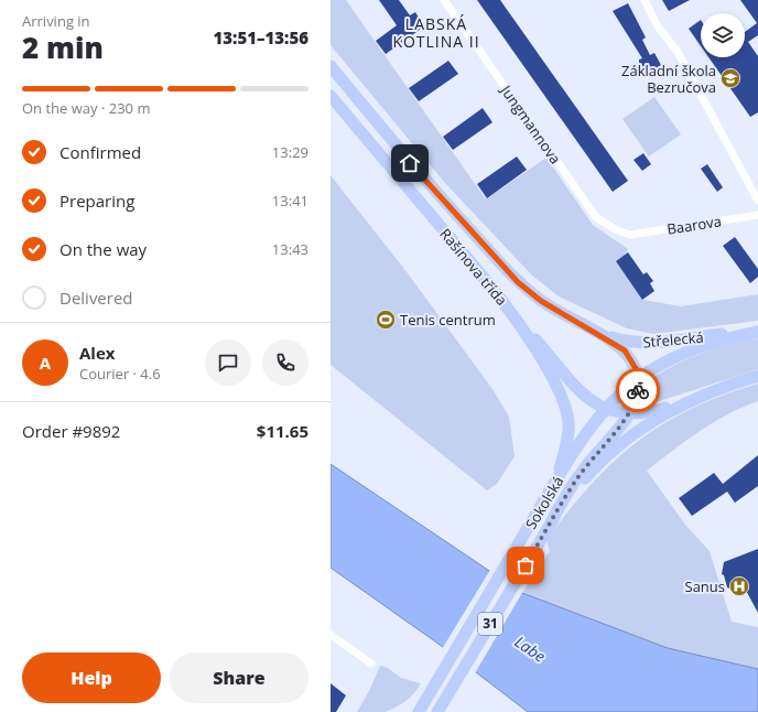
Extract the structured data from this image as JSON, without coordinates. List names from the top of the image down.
{
  "streets": {
    "main road": [
      "Rašínova třída",
      "Střelecká",
      "Sokolská",
      "31"
    ],
    "street": ["Jungmannova", "Baarova"]
  },
  "crossings": [
    ["Jungmannova", "Baarova"],
    ["Rašínova třída", "Střelecká"],
    ["Rašínova třída", "Sokolská"],
    ["Střelecká", "31"],
    ["Sokolská", "31"]
  ],
  "districts": ["LABSKÁ KOTLINA II"],
  "water": ["Labe"],
  "places": {
    "school or university": ["Základní škola Bezručova"],
    "sports": ["Tenis centrum"],
    "hospital": ["Sanus"]
  },
  "page": {
    "heading": ["2 min", "Arriving in", "13:51–13:56"],
    "panel": [
      "Alex",
      "Courier · 4.6",
      "Order #9892",
      "$11.65"
    ],
    "bar": "On the way · 230 m",
    "list": [
      ["Confirmed", "13:29"],
      ["Preparing", "13:41"],
      ["On the way", "13:43"],
      "Delivered"
    ],
    "round": "A",
    "buttons": ["Help", "Share"]
  }
}
